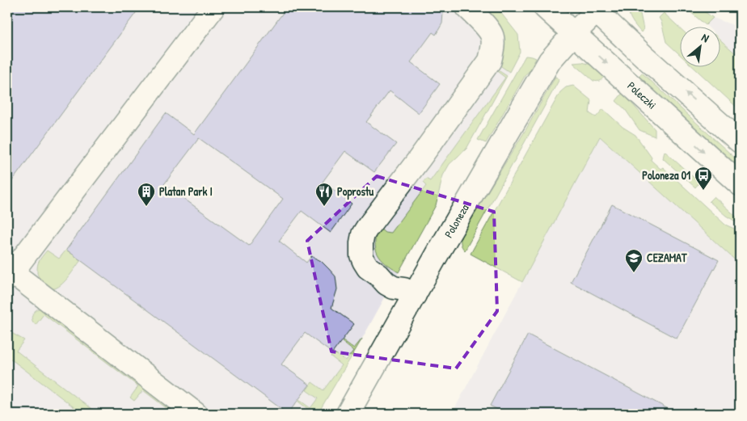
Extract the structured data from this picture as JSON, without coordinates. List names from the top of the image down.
{
  "streets": {
    "street": ["Poleczki", "Poloneza"]
  },
  "crossings": [
    ["Poleczki", "Poloneza"]
  ],
  "places": {
    "bus stop": ["Poloneza 01"],
    "building": ["Platan Park I"],
    "restaurant": ["Poprostu"],
    "school or university": ["CEZAMAT"]
  },
  "north": "top right"
}
